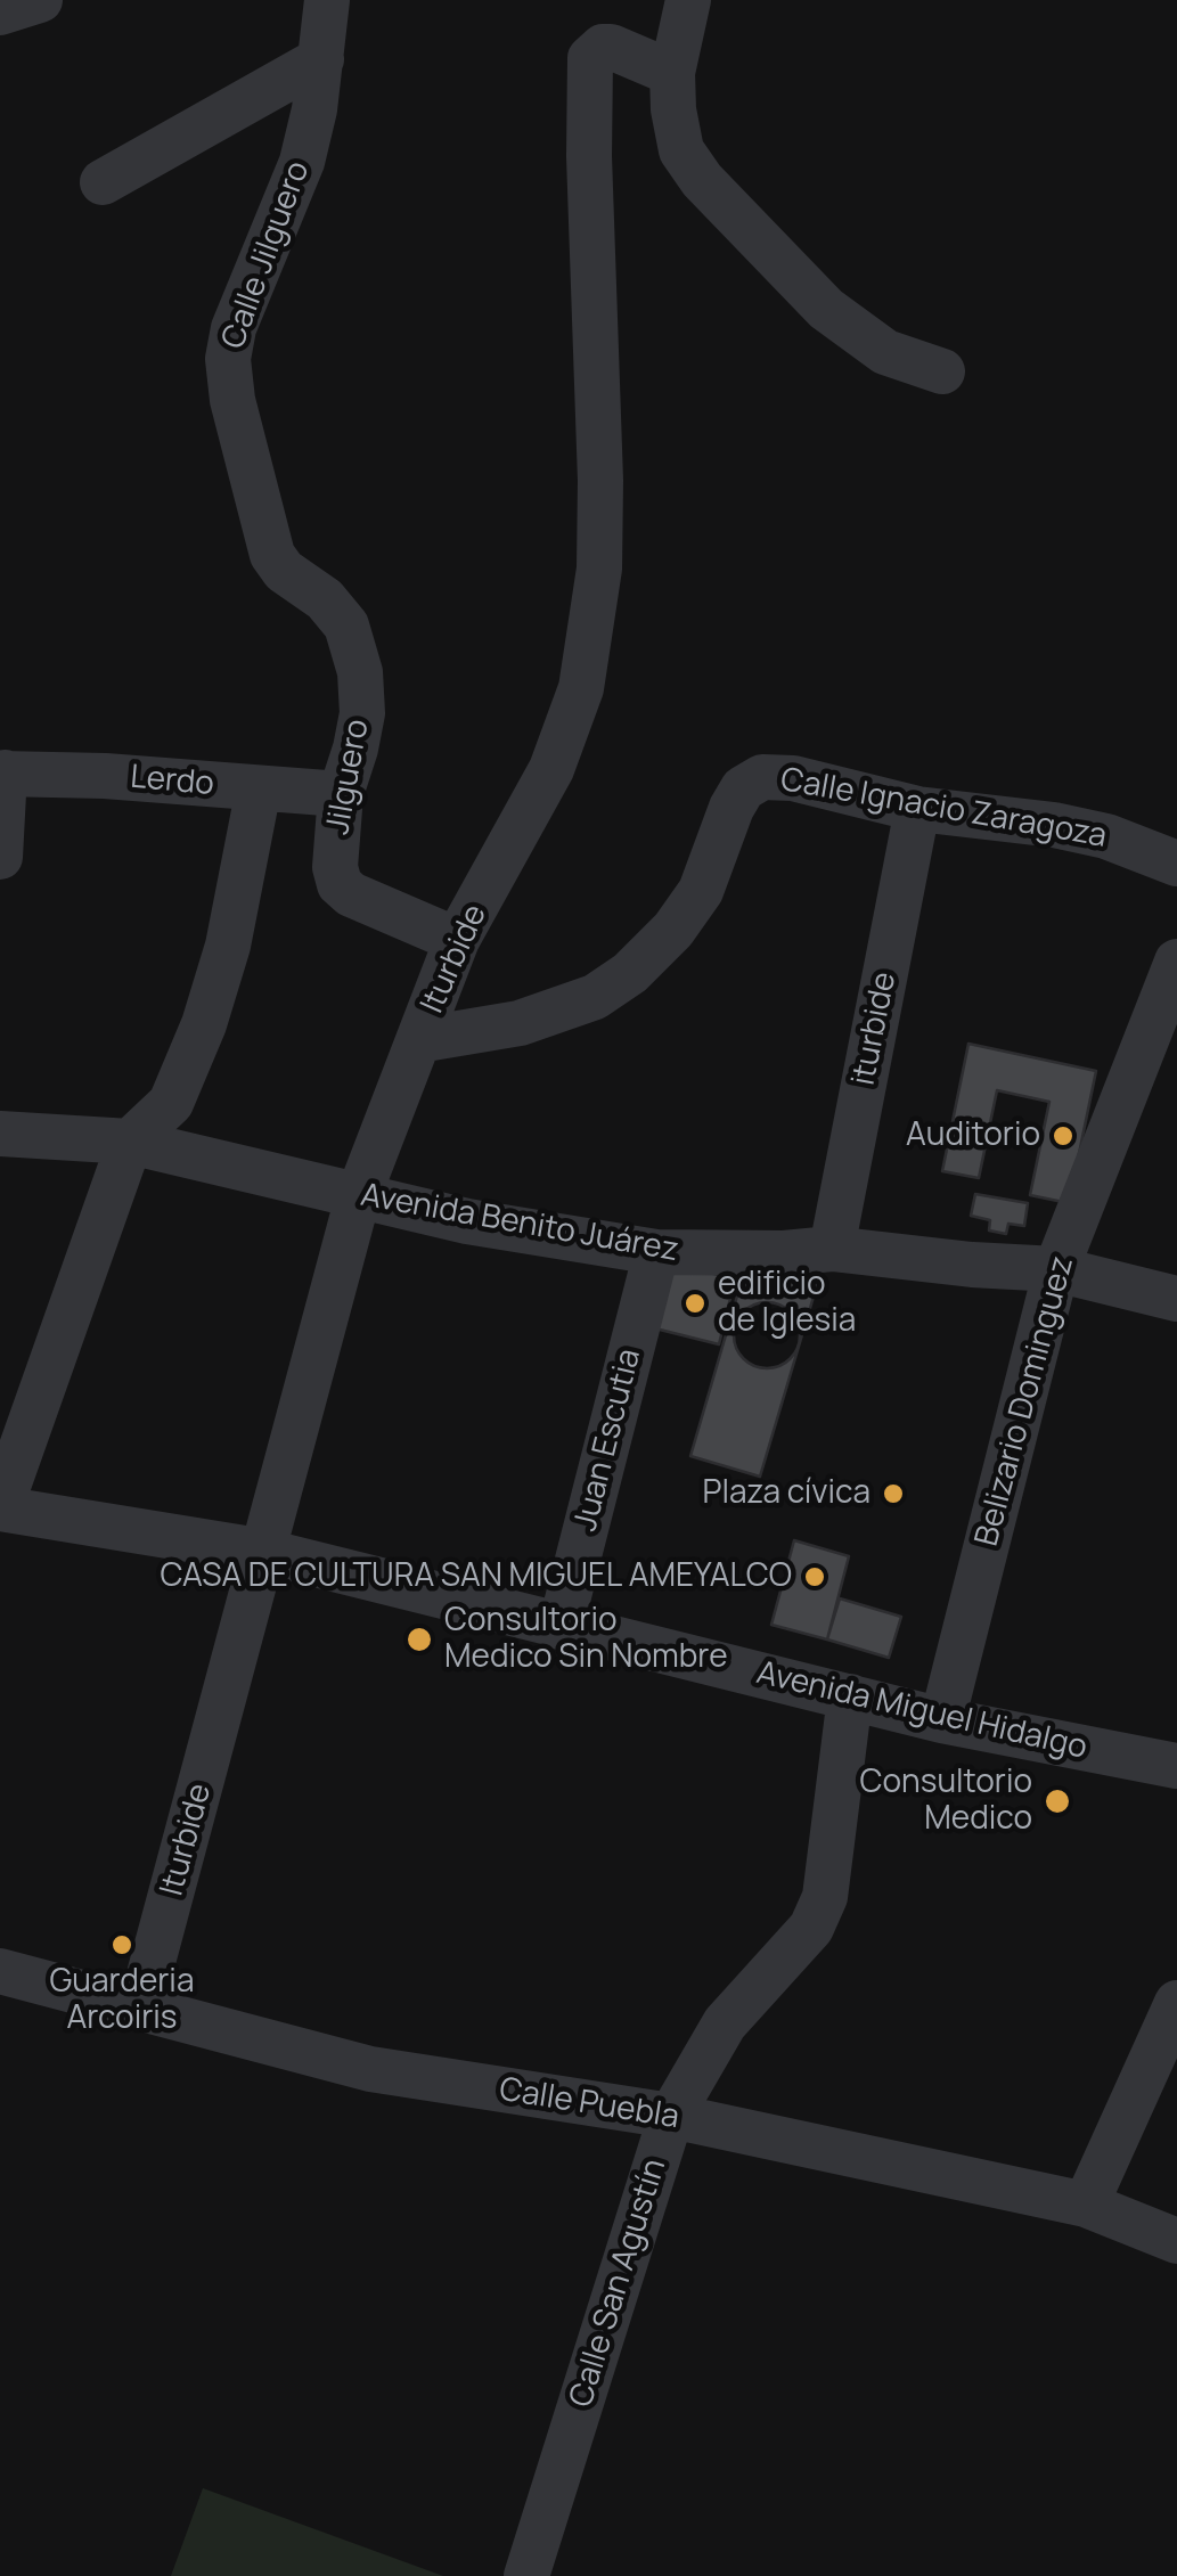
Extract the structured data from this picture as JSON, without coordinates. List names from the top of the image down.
{
  "streets": {
    "street": [
      "Calle Jilguero",
      "Jilguero",
      "Lerdo",
      "Calle Ignacio Zaragoza",
      "Iturbide",
      "iturbide",
      "Avenida Benito Juárez",
      "Belizario Dominguez",
      "Juan Escutia",
      "Avenida Miguel Hidalgo",
      "Calle Puebla",
      "Calle San Agustín"
    ]
  },
  "crossings": [
    ["Calle Jilguero", "Jilguero"],
    ["Jilguero", "Lerdo"],
    ["Jilguero", "Iturbide"],
    ["Calle Ignacio Zaragoza", "Iturbide"],
    ["Calle Ignacio Zaragoza", "iturbide"],
    ["Iturbide", "Avenida Benito Juárez"],
    ["Iturbide", "Avenida Miguel Hidalgo"],
    ["Iturbide", "Calle Puebla"],
    ["iturbide", "Avenida Benito Juárez"],
    ["Avenida Benito Juárez", "Belizario Dominguez"],
    ["Avenida Benito Juárez", "Juan Escutia"],
    ["Belizario Dominguez", "Avenida Miguel Hidalgo"],
    ["Juan Escutia", "Avenida Miguel Hidalgo"],
    ["Avenida Miguel Hidalgo", "Calle San Agustín"],
    ["Calle Puebla", "Calle San Agustín"]
  ],
  "places": [
    "Auditorio",
    "edificio de Iglesia",
    "Plaza cívica",
    "CASA DE CULTURA SAN MIGUEL AMEYALCO",
    "Consultorio Medico Sin Nombre",
    "Consultorio Medico",
    "Guarderia Arcoiris"
  ]
}
